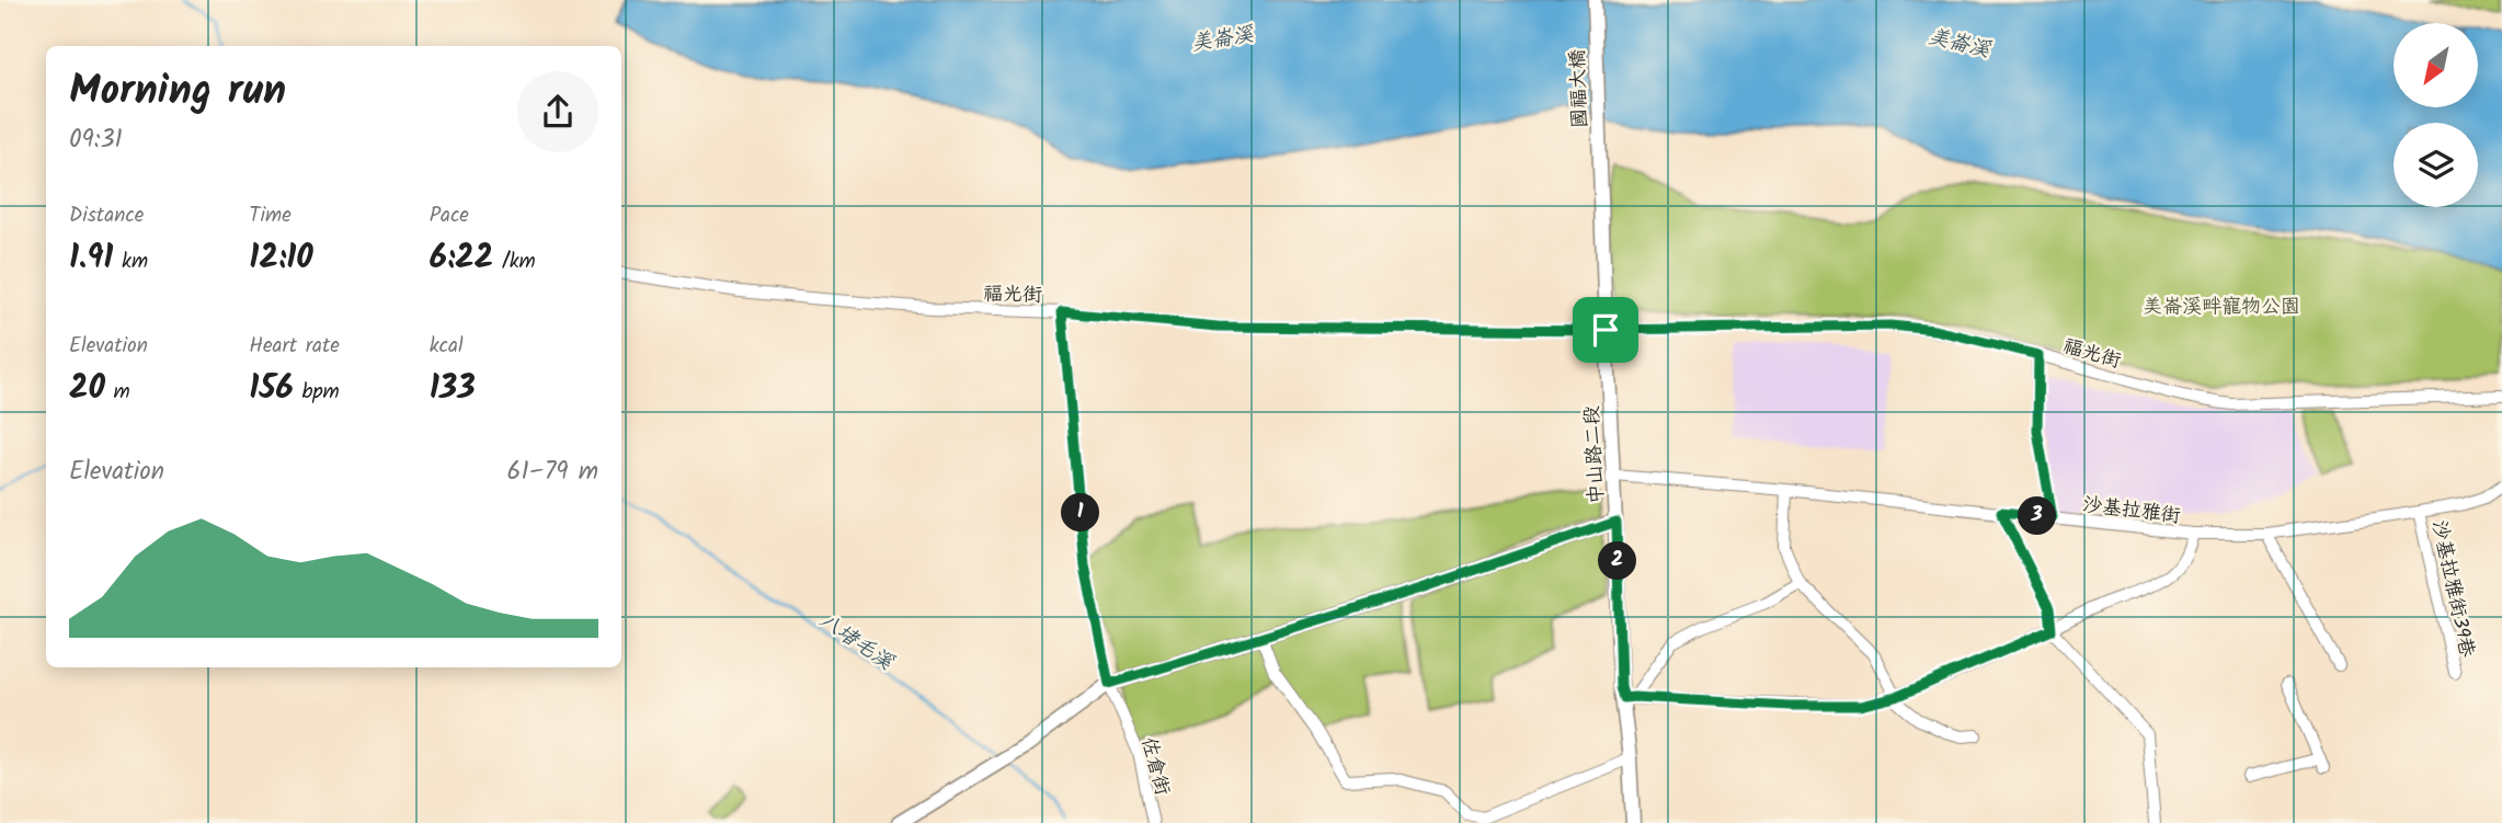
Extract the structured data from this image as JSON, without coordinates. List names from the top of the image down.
{
  "streets": {
    "street": [
      "國福大橋",
      "福光街",
      "中山路二段",
      "沙基拉雅街",
      "沙基拉雅街39巷",
      "佐倉街"
    ]
  },
  "crossings": [
    ["國福大橋", "中山路二段"],
    ["福光街", "中山路二段"],
    ["福光街", "佐倉街"],
    ["中山路二段", "沙基拉雅街"],
    ["沙基拉雅街", "沙基拉雅街39巷"]
  ],
  "water": ["美崙溪", "八堵毛溪"],
  "parks": ["美崙溪畔寵物公園"],
  "north": "bottom left",
  "page": {
    "heading": ["Morning run", "09:31"],
    "stats": [
      ["Distance", "1.91 km"],
      ["Time", "12:10"],
      ["Pace", "6:22 /km"],
      ["Elevation", "20 m"],
      ["Heart rate", "156 bpm"],
      ["kcal", "133"]
    ],
    "chart": ["Elevation", "61–79 m"],
    "pins": ["1", "3", "2"]
  }
}
